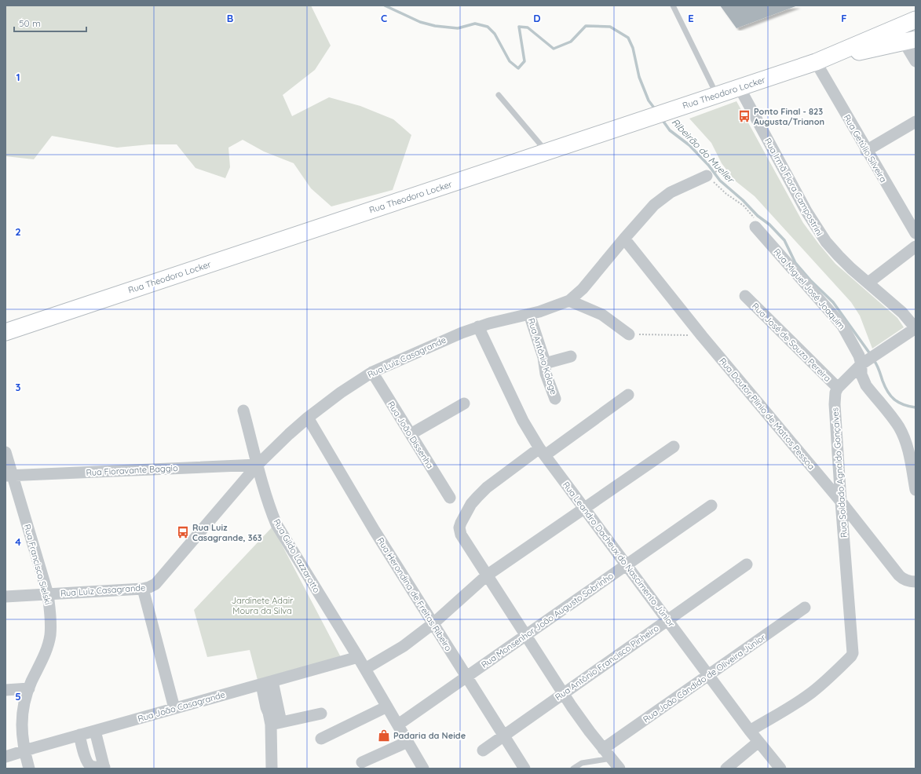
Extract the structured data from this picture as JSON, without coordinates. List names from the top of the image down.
{
  "streets": {
    "main road": ["Rua Theodoro Locker"],
    "street": [
      "Rua Getúlio Silveira",
      "Rua Irmã Flora Campostrini",
      "Rua Miguel José Joaquim",
      "Rua José de Souza Pereira",
      "Rua Antônio Kologe",
      "Rua Luiz Casagrande",
      "Rua Doutor Plínio de Mattos Pessoa",
      "Rua João Dissenha",
      "Rua Fioravante Baggio",
      "Rua Soldado Agnaldo Gonçalves",
      "Rua Leandro Dacheux do Nascimento Júnior",
      "Rua Gildo Lazzarotto",
      "Rua Francisco Sielski",
      "Rua Herondina de Freitas Ribeiro",
      "Rua Monsenhor João Augusto Sobrinho",
      "Rua Antônio Francisco Pinheiro",
      "Rua João Cândido de Oliveira Júnior",
      "Rua João Casagrande"
    ]
  },
  "crossings": [
    ["Rua Theodoro Locker", "Rua Getúlio Silveira"],
    ["Rua Theodoro Locker", "Rua Irmã Flora Campostrini"],
    ["Rua José de Souza Pereira", "Rua Soldado Agnaldo Gonçalves"],
    ["Rua Antônio Kologe", "Rua Luiz Casagrande"],
    ["Rua Luiz Casagrande", "Rua Doutor Plínio de Mattos Pessoa"],
    ["Rua Luiz Casagrande", "Rua João Dissenha"],
    ["Rua Luiz Casagrande", "Rua Fioravante Baggio"],
    ["Rua Luiz Casagrande", "Rua Leandro Dacheux do Nascimento Júnior"],
    ["Rua Luiz Casagrande", "Rua Gildo Lazzarotto"],
    ["Rua Luiz Casagrande", "Rua Francisco Sielski"],
    ["Rua Luiz Casagrande", "Rua Herondina de Freitas Ribeiro"],
    ["Rua Doutor Plínio de Mattos Pessoa", "Rua Soldado Agnaldo Gonçalves"],
    ["Rua Fioravante Baggio", "Rua Gildo Lazzarotto"],
    ["Rua Fioravante Baggio", "Rua Francisco Sielski"],
    ["Rua Soldado Agnaldo Gonçalves", "Rua Leandro Dacheux do Nascimento Júnior"],
    ["Rua Leandro Dacheux do Nascimento Júnior", "Rua Monsenhor João Augusto Sobrinho"],
    ["Rua Leandro Dacheux do Nascimento Júnior", "Rua Antônio Francisco Pinheiro"],
    ["Rua Leandro Dacheux do Nascimento Júnior", "Rua João Cândido de Oliveira Júnior"],
    ["Rua Gildo Lazzarotto", "Rua Monsenhor João Augusto Sobrinho"],
    ["Rua Gildo Lazzarotto", "Rua João Casagrande"],
    ["Rua Francisco Sielski", "Rua João Casagrande"],
    ["Rua Herondina de Freitas Ribeiro", "Rua Monsenhor João Augusto Sobrinho"],
    ["Rua Herondina de Freitas Ribeiro", "Rua Antônio Francisco Pinheiro"]
  ],
  "water": ["Ribeirão do Mueller"],
  "parks": ["Jardinete Adair Moura da Silva"],
  "places": {
    "bus stop": ["Ponto Final - 823 Augusta/Trianon", "Rua Luiz Casagrande, 363"],
    "shop": ["Padaria da Neide"]
  },
  "scale_bar": "50 m",
  "grid": {
    "columns": [
      "B",
      "C",
      "D",
      "E",
      "F"
    ],
    "rows": [
      "1",
      "2",
      "3",
      "4",
      "5"
    ]
  }
}
